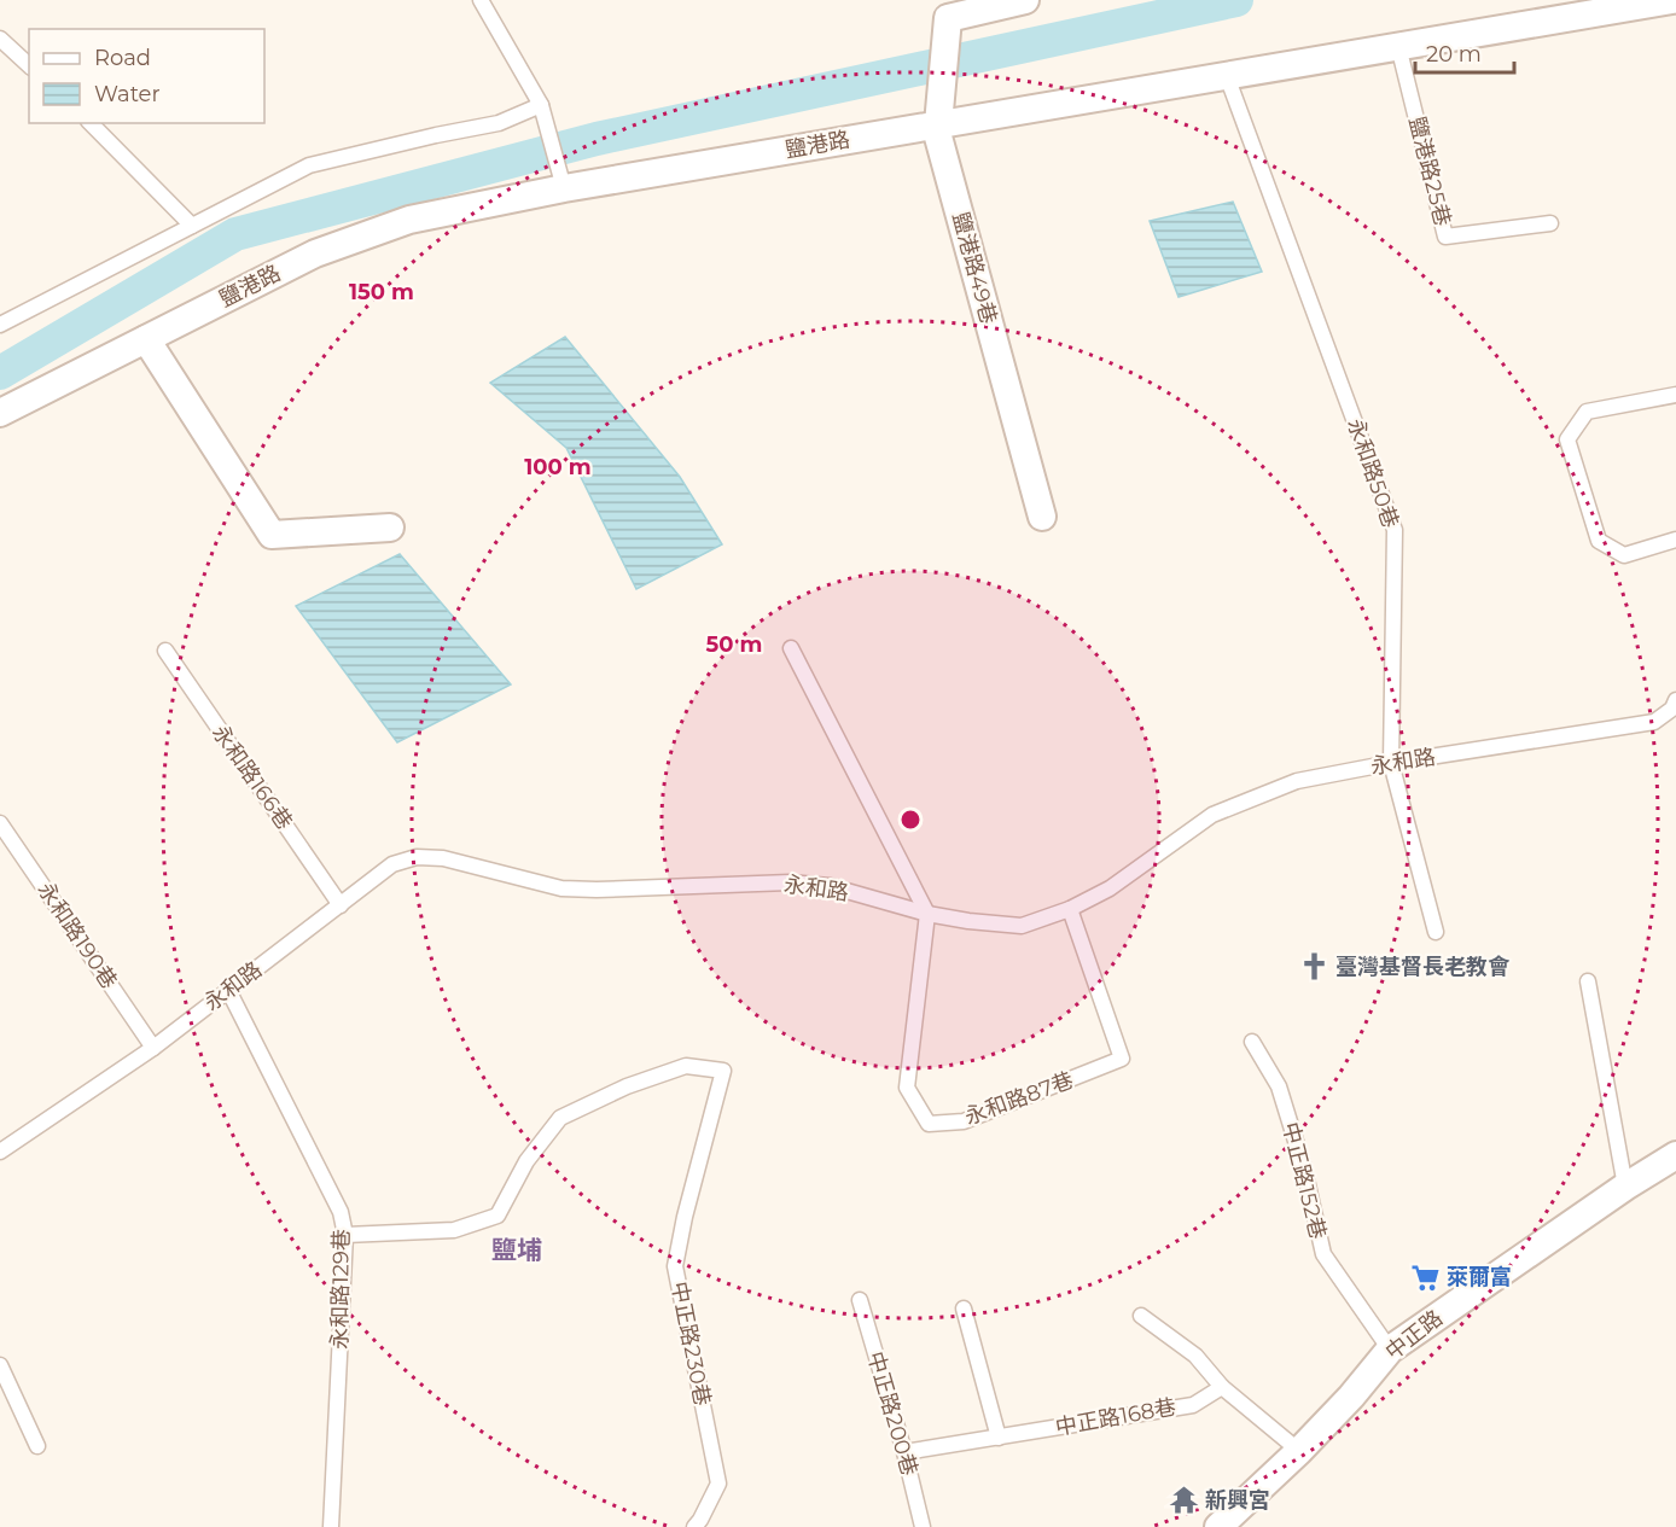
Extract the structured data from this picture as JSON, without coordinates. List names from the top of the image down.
{
  "streets": {
    "street": ["鹽港路", "鹽港路49巷", "中正路"],
    "lane": [
      "鹽港路25巷",
      "永和路50巷",
      "永和路",
      "永和路166巷",
      "永和路190巷",
      "永和路87巷",
      "中正路152巷",
      "永和路129巷",
      "中正路230巷",
      "中正路200巷",
      "中正路168巷"
    ]
  },
  "crossings": [
    ["鹽港路", "鹽港路25巷"],
    ["鹽港路", "鹽港路49巷"],
    ["鹽港路", "永和路50巷"],
    ["永和路50巷", "永和路"],
    ["永和路", "永和路166巷"],
    ["永和路", "永和路190巷"],
    ["永和路", "永和路87巷"],
    ["永和路", "永和路129巷"],
    ["中正路152巷", "中正路"],
    ["永和路129巷", "中正路230巷"],
    ["中正路200巷", "中正路168巷"]
  ],
  "districts": ["鹽埔"],
  "places": {
    "church": ["臺灣基督長老教會"],
    "supermarket": ["萊爾富"],
    "temple": ["新興宮"]
  },
  "legend": ["Road", "Water"],
  "scale_bar": "20 m",
  "rings": ["150 m", "100 m", "50 m"]
}
